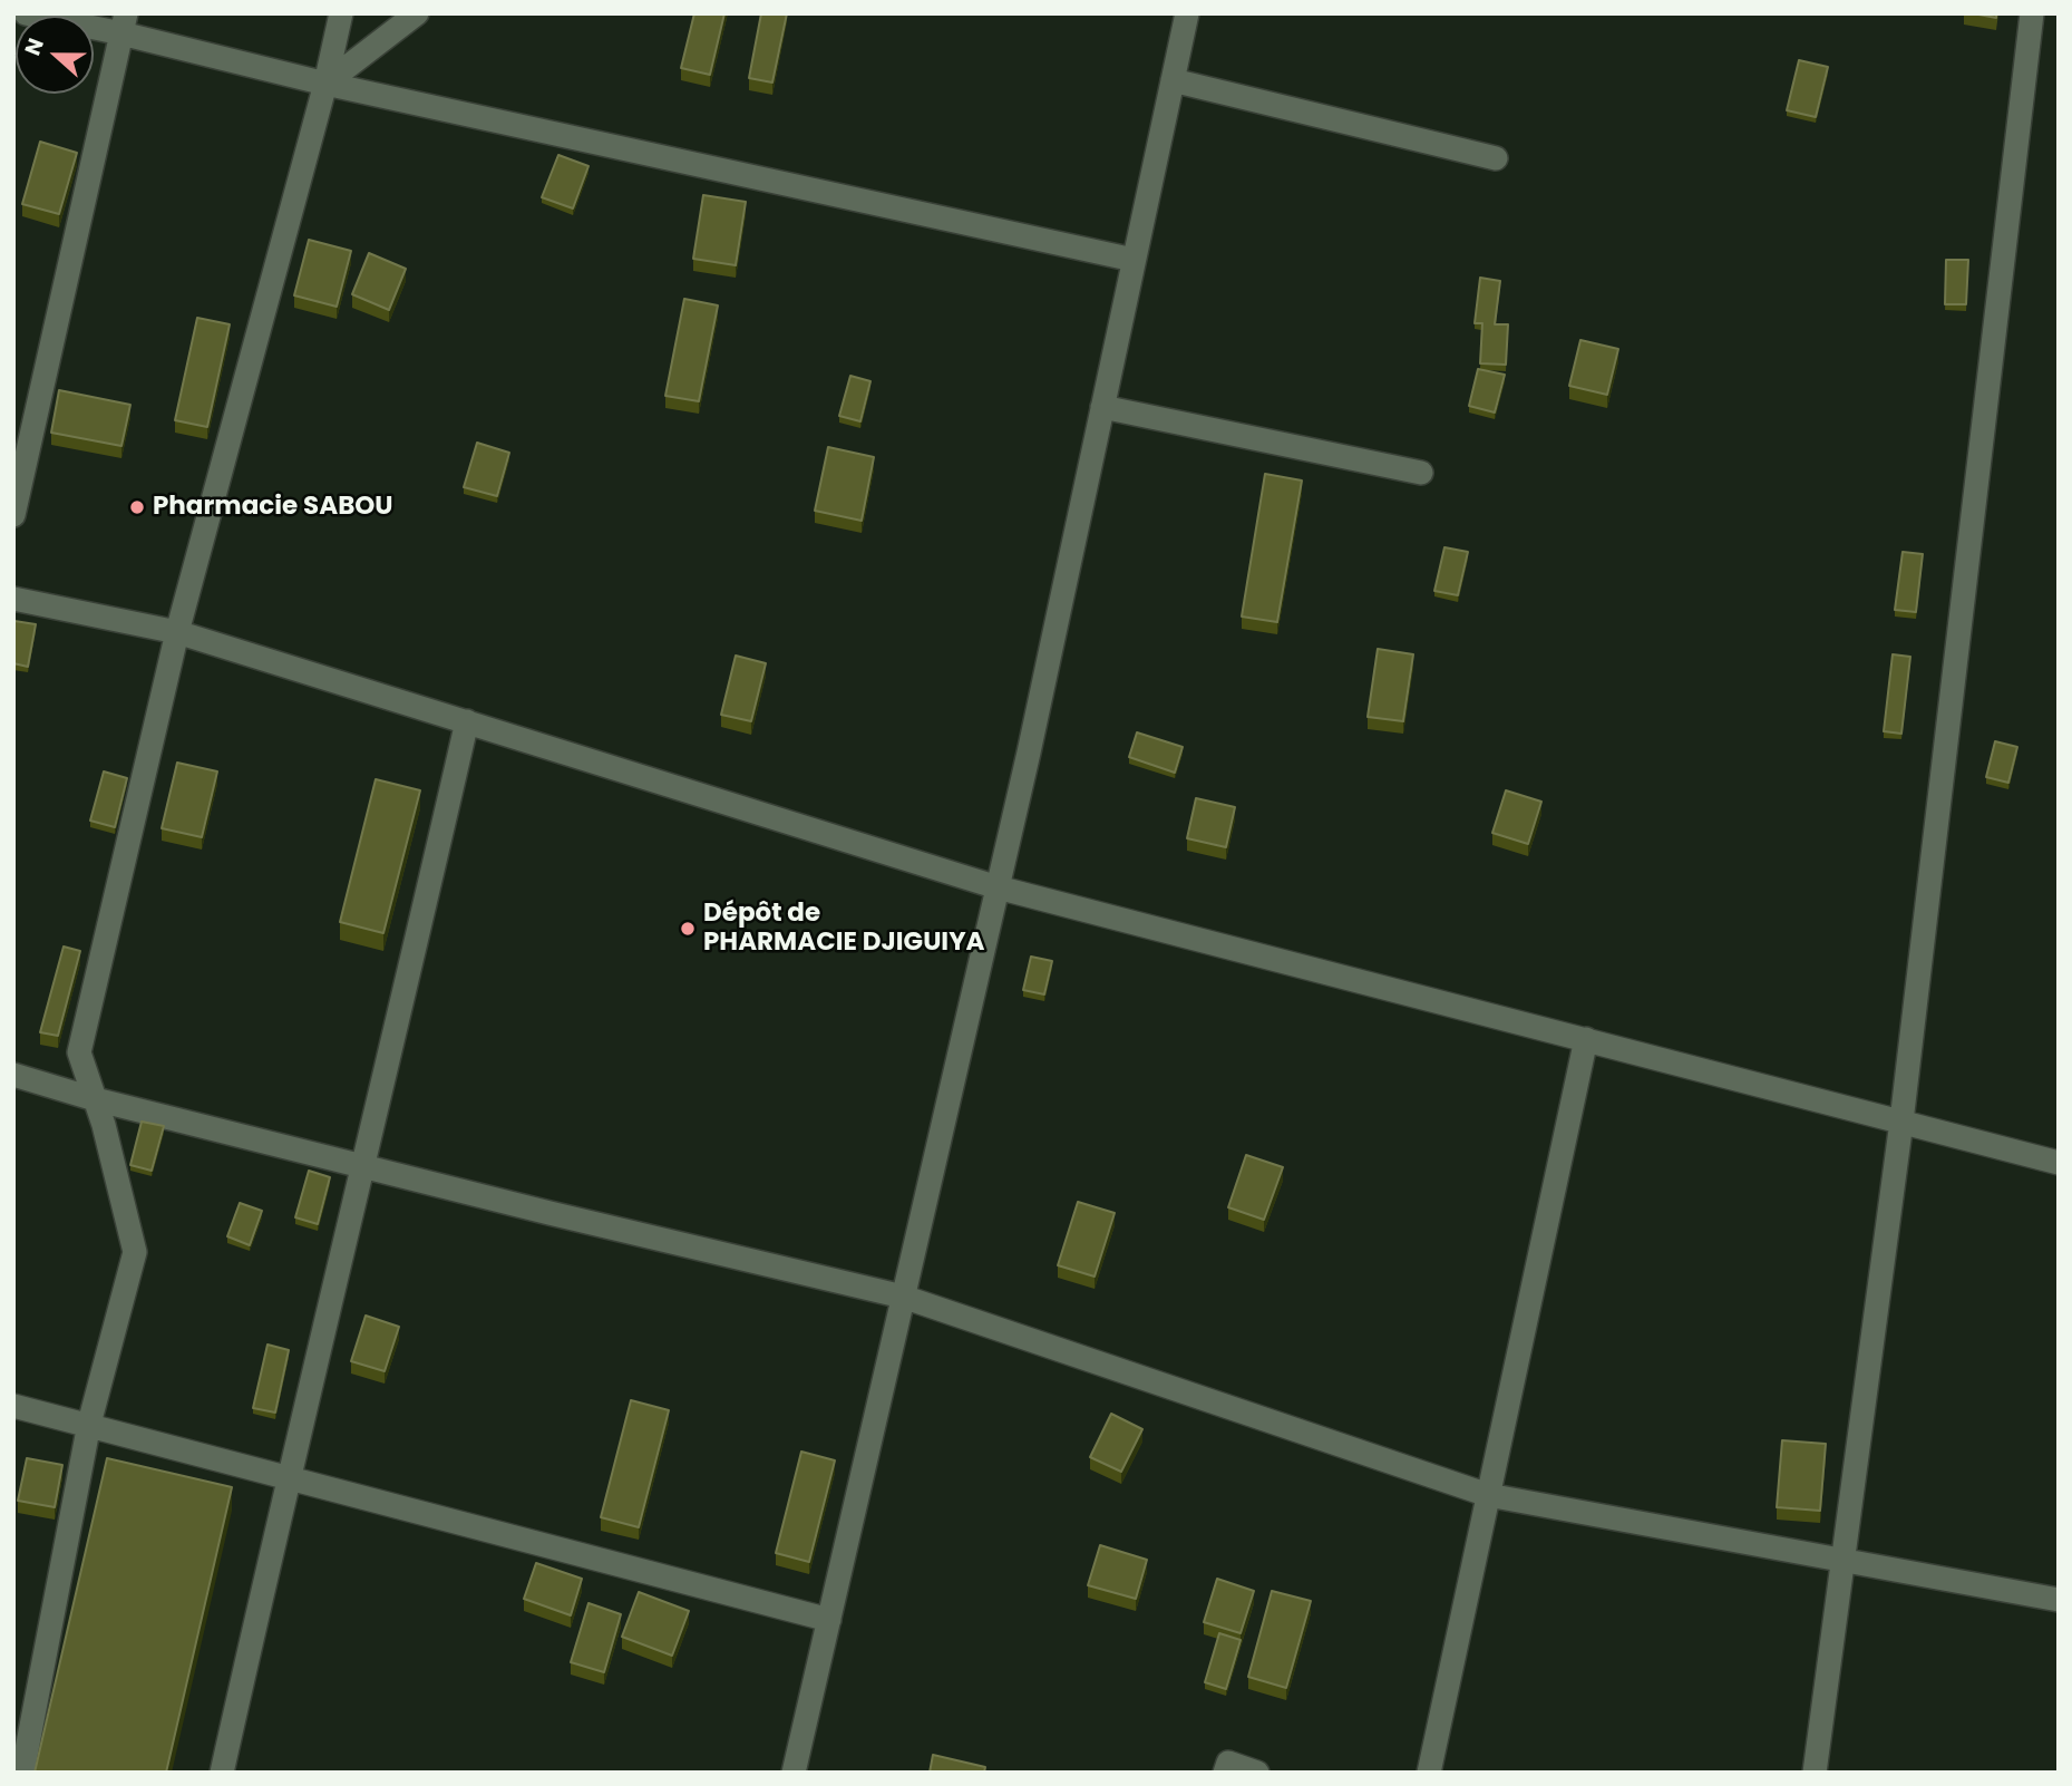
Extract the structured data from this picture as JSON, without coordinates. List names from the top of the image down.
{
  "places": ["Pharmacie SABOU", "Dépôt de PHARMACIE DJIGUIYA"],
  "north": "left"
}
